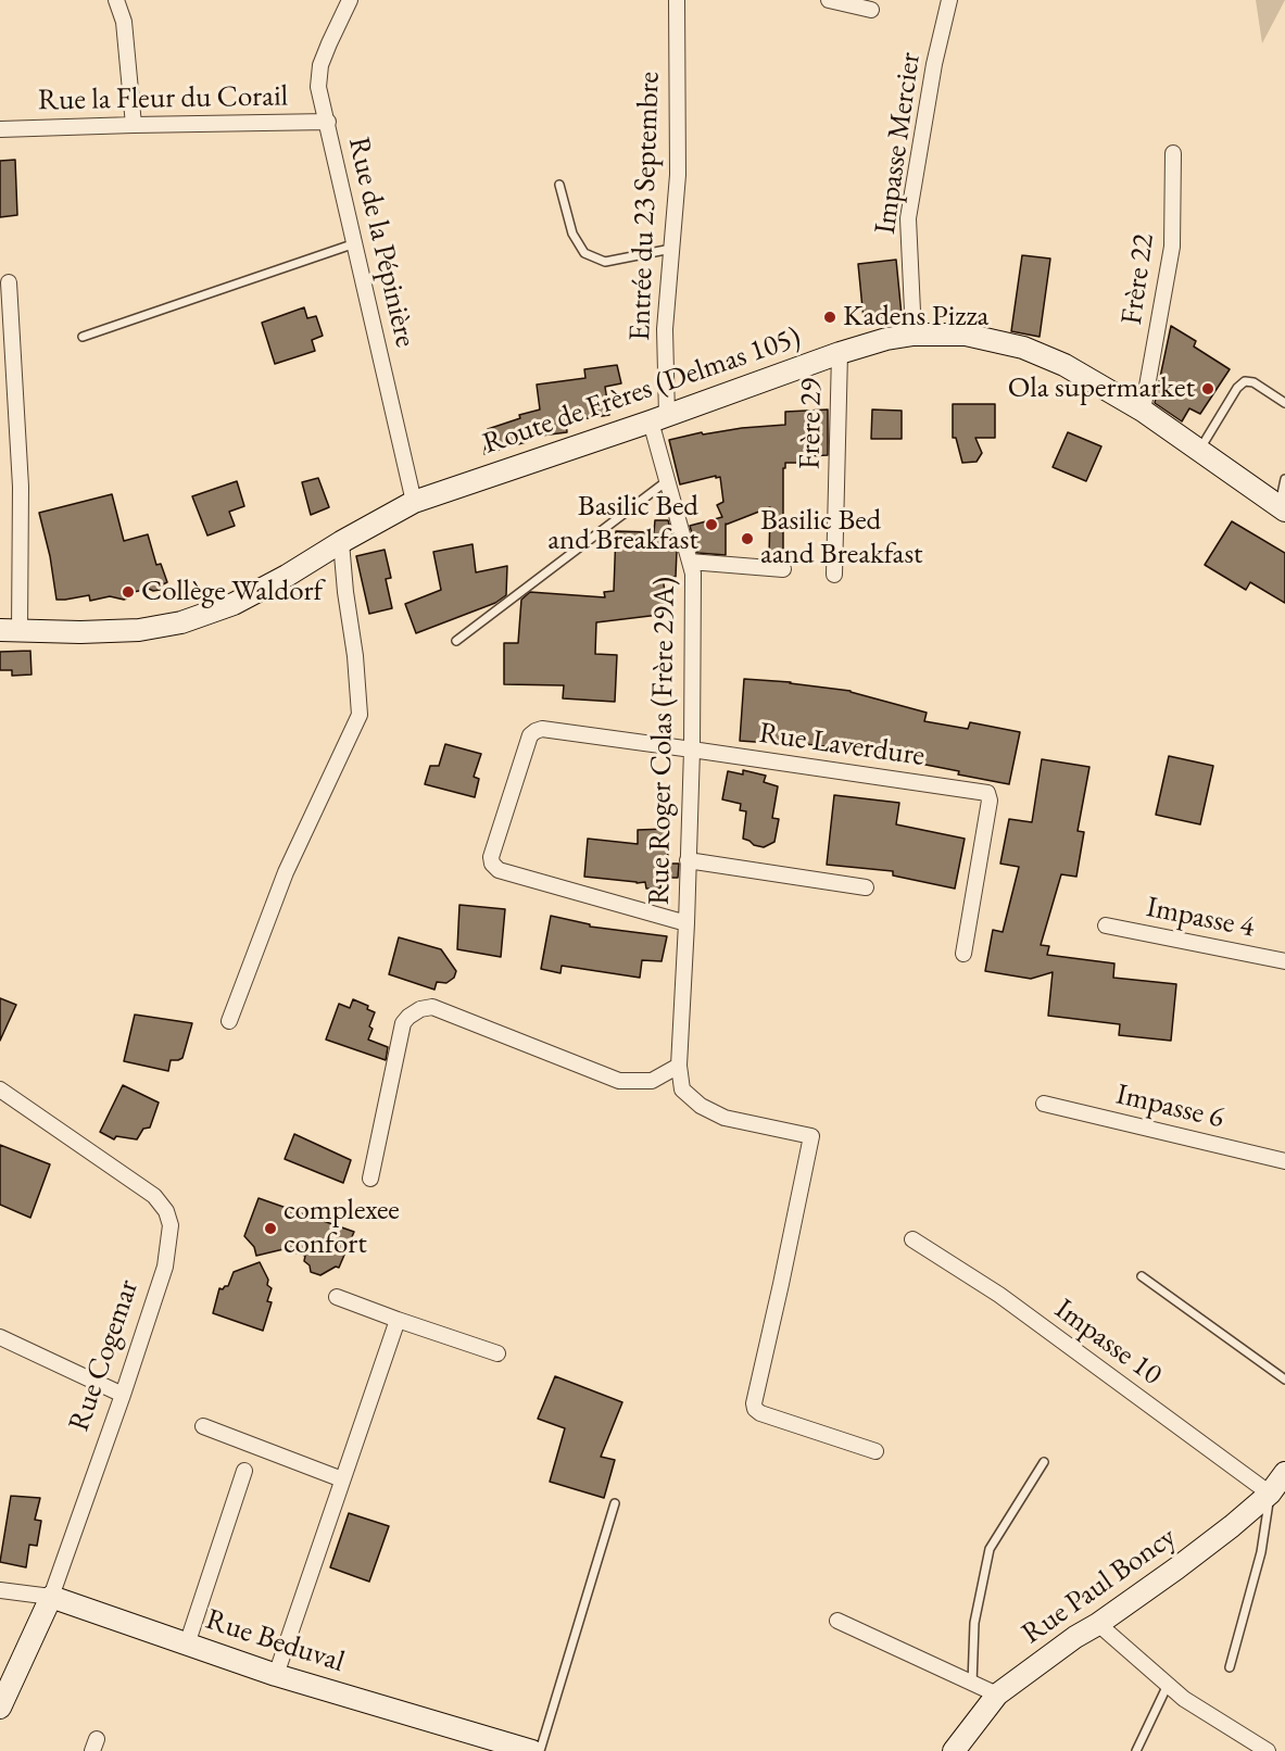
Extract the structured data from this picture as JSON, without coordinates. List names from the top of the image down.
{
  "streets": {
    "main road": [
      "Route de Frères (Delmas 105)",
      "Rue Cogemar",
      "Rue Paul Boncy",
      "Rue Beduval"
    ],
    "street": [
      "Rue la Fleur du Corail",
      "Impasse Mercier",
      "Entrée du 23 Septembre",
      "Rue de la Pépinière",
      "Frère 22",
      "Frère 29",
      "Rue Roger Colas (Frère 29A)",
      "Rue Laverdure",
      "Impasse 4",
      "Impasse 6",
      "Impasse 10"
    ]
  },
  "crossings": [
    ["Rue la Fleur du Corail", "Rue de la Pépinière"],
    ["Impasse Mercier", "Route de Frères (Delmas 105)"],
    ["Entrée du 23 Septembre", "Route de Frères (Delmas 105)"],
    ["Entrée du 23 Septembre", "Rue Roger Colas (Frère 29A)"],
    ["Rue de la Pépinière", "Route de Frères (Delmas 105)"],
    ["Frère 22", "Route de Frères (Delmas 105)"],
    ["Route de Frères (Delmas 105)", "Frère 29"],
    ["Route de Frères (Delmas 105)", "Rue Roger Colas (Frère 29A)"],
    ["Rue Roger Colas (Frère 29A)", "Rue Laverdure"],
    ["Impasse 10", "Rue Paul Boncy"],
    ["Rue Cogemar", "Rue Beduval"]
  ],
  "places": [
    "Kadens Pizza",
    "Ola supermarket",
    "Basilic Bed and Breakfast",
    "Basilic Bed aand Breakfast",
    "Collège Waldorf",
    "complexee confort"
  ]
}
